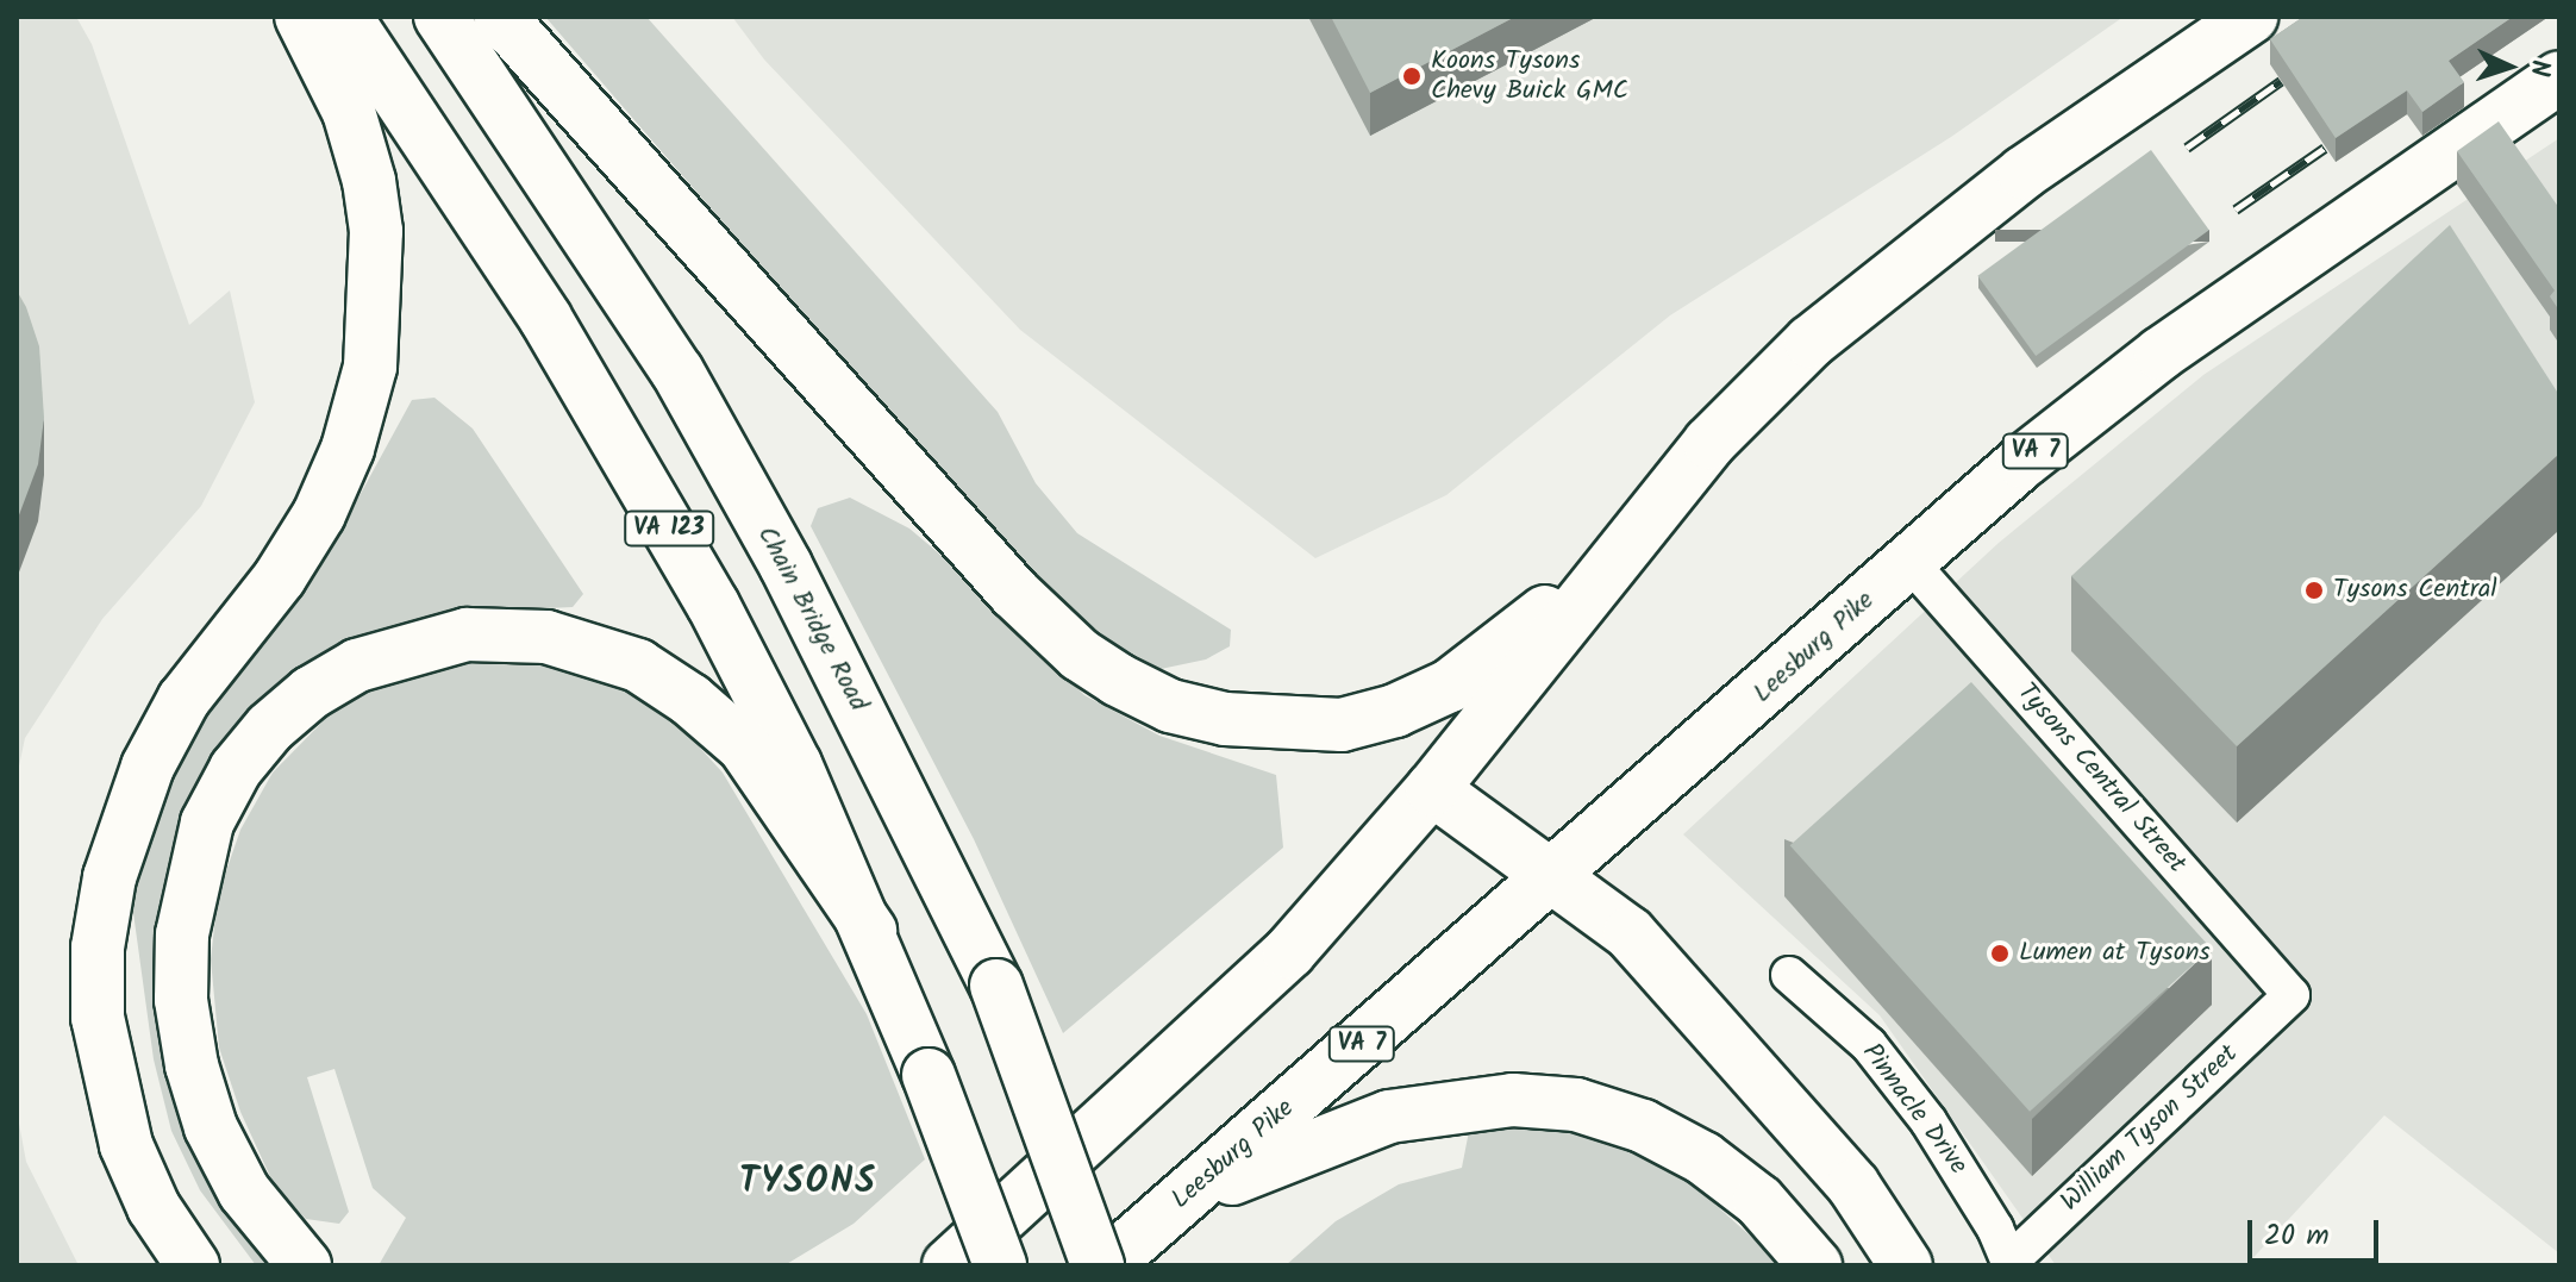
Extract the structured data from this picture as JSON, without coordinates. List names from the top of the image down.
{
  "streets": {
    "main road": [
      "VA 7",
      "VA 123",
      "Chain Bridge Road",
      "Leesburg Pike"
    ],
    "street": ["Tysons Central Street", "Pinnacle Drive", "William Tyson Street"]
  },
  "crossings": [
    ["Leesburg Pike", "Tysons Central Street"],
    ["Tysons Central Street", "William Tyson Street"],
    ["Pinnacle Drive", "William Tyson Street"]
  ],
  "districts": ["TYSONS"],
  "places": ["Koons Tysons Chevy Buick GMC", "Tysons Central", "Lumen at Tysons"],
  "scale_bar": "20 m",
  "north": "right"
}
